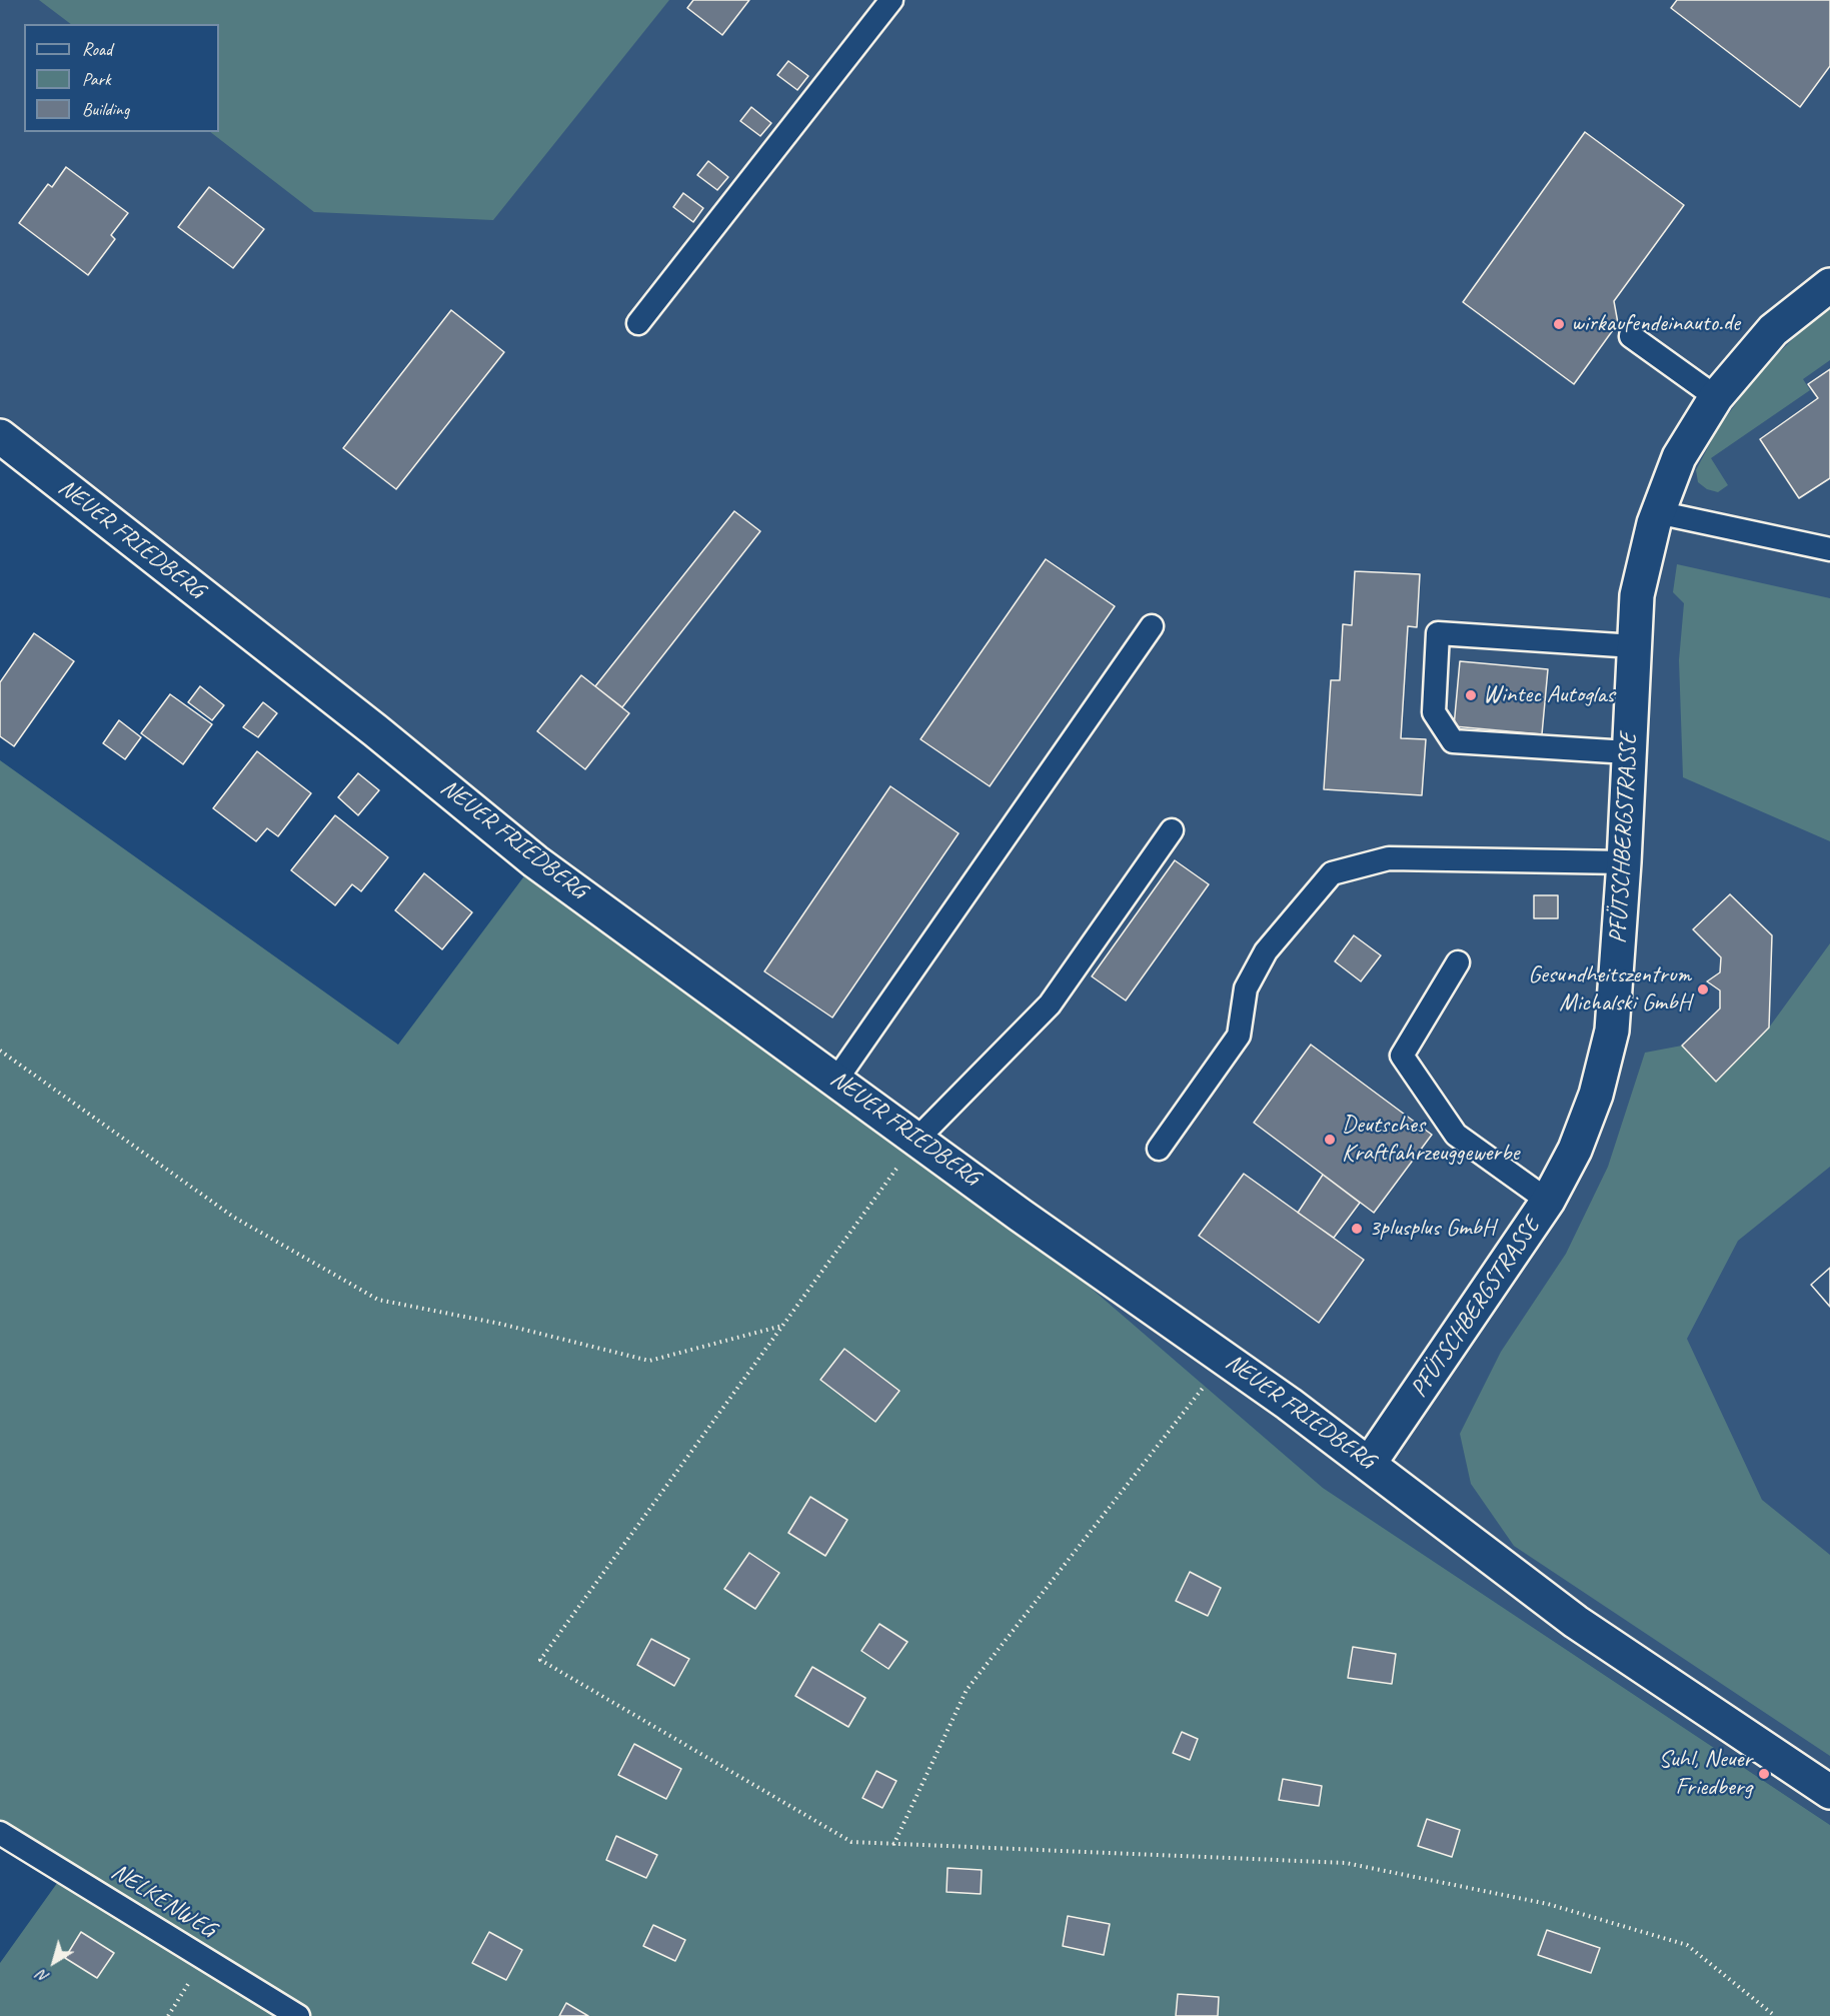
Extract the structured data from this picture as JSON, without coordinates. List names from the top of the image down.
{
  "streets": {
    "street": ["NEUER FRIEDBERG", "PFÜTSCHBERGSTRASSE"],
    "lane": ["NELKENWEG"]
  },
  "crossings": [
    ["NEUER FRIEDBERG", "PFÜTSCHBERGSTRASSE"]
  ],
  "places": [
    "wirkaufendeinauto.de",
    "Wintec Autoglas",
    "Gesundheitszentrum Michalski GmbH",
    "Deutsches Kraftfahrzeuggewerbe",
    "3plusplus GmbH",
    "Suhl, Neuer Friedberg"
  ],
  "legend": ["Road", "Park", "Building"],
  "north": "bottom left"
}
